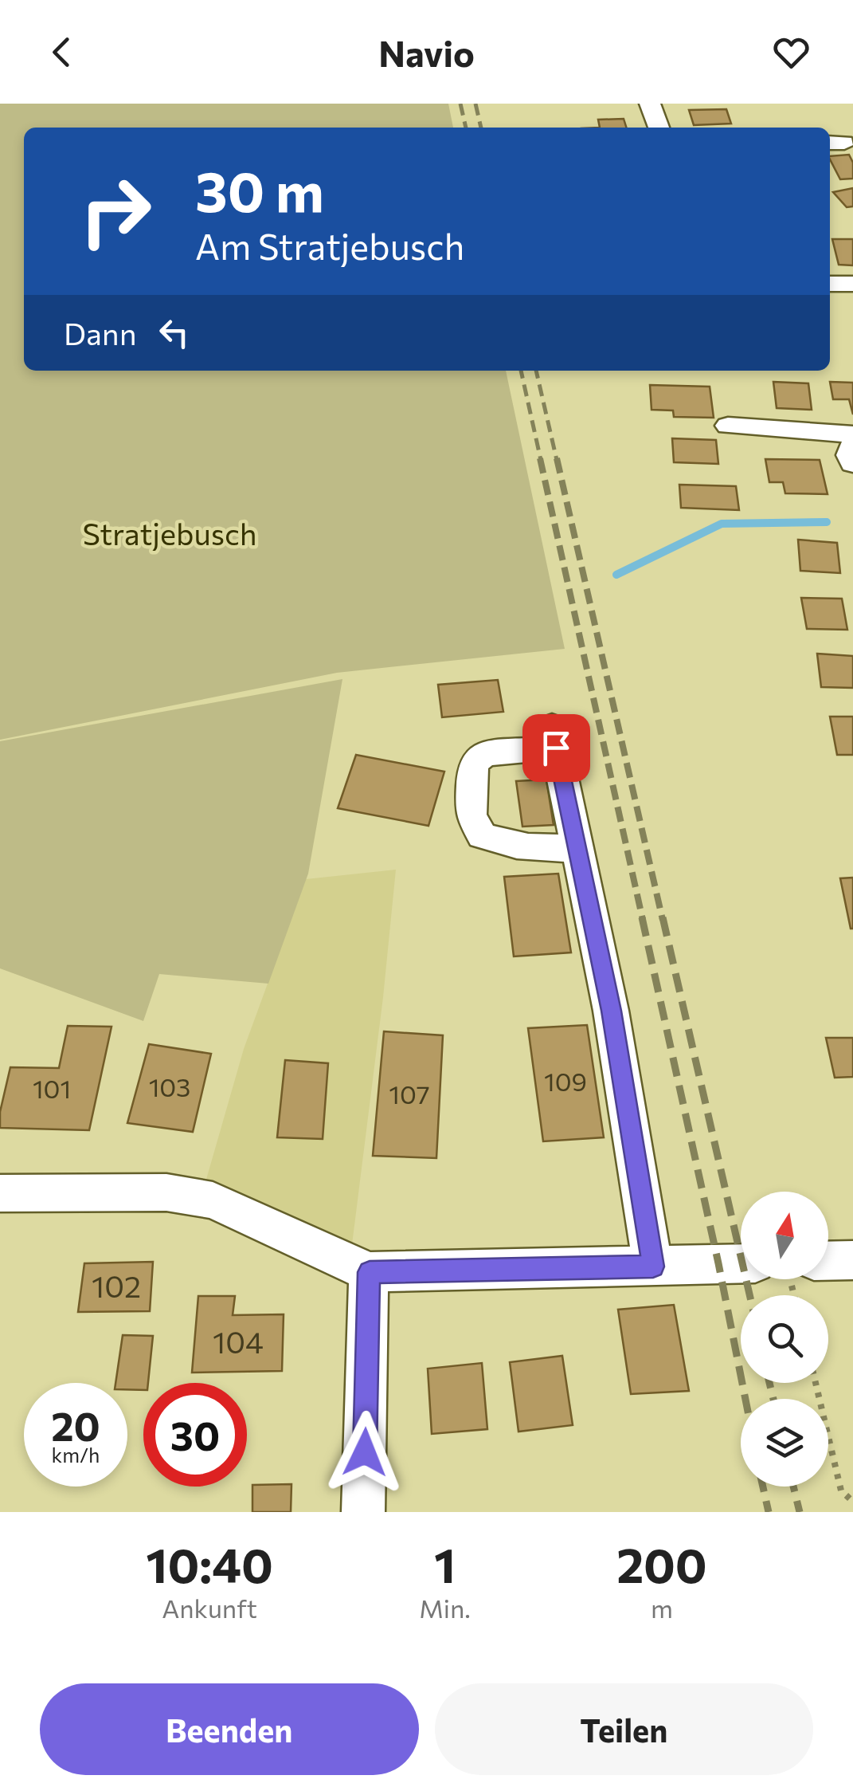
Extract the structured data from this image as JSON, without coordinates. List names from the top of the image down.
{
  "parks": ["Stratjebusch"],
  "house_numbers": [
    "109",
    "103",
    "101",
    "107",
    "102",
    "104"
  ],
  "north": "top",
  "page": {
    "header": "Navio",
    "turn": ["30 m", "Am Stratjebusch"],
    "then": "Dann",
    "speed": "20 km/h",
    "limit": "30",
    "eta": [
      "10:40",
      "Ankunft",
      "1",
      "Min.",
      "200",
      "m"
    ],
    "buttons": ["Beenden", "Teilen"]
  }
}
